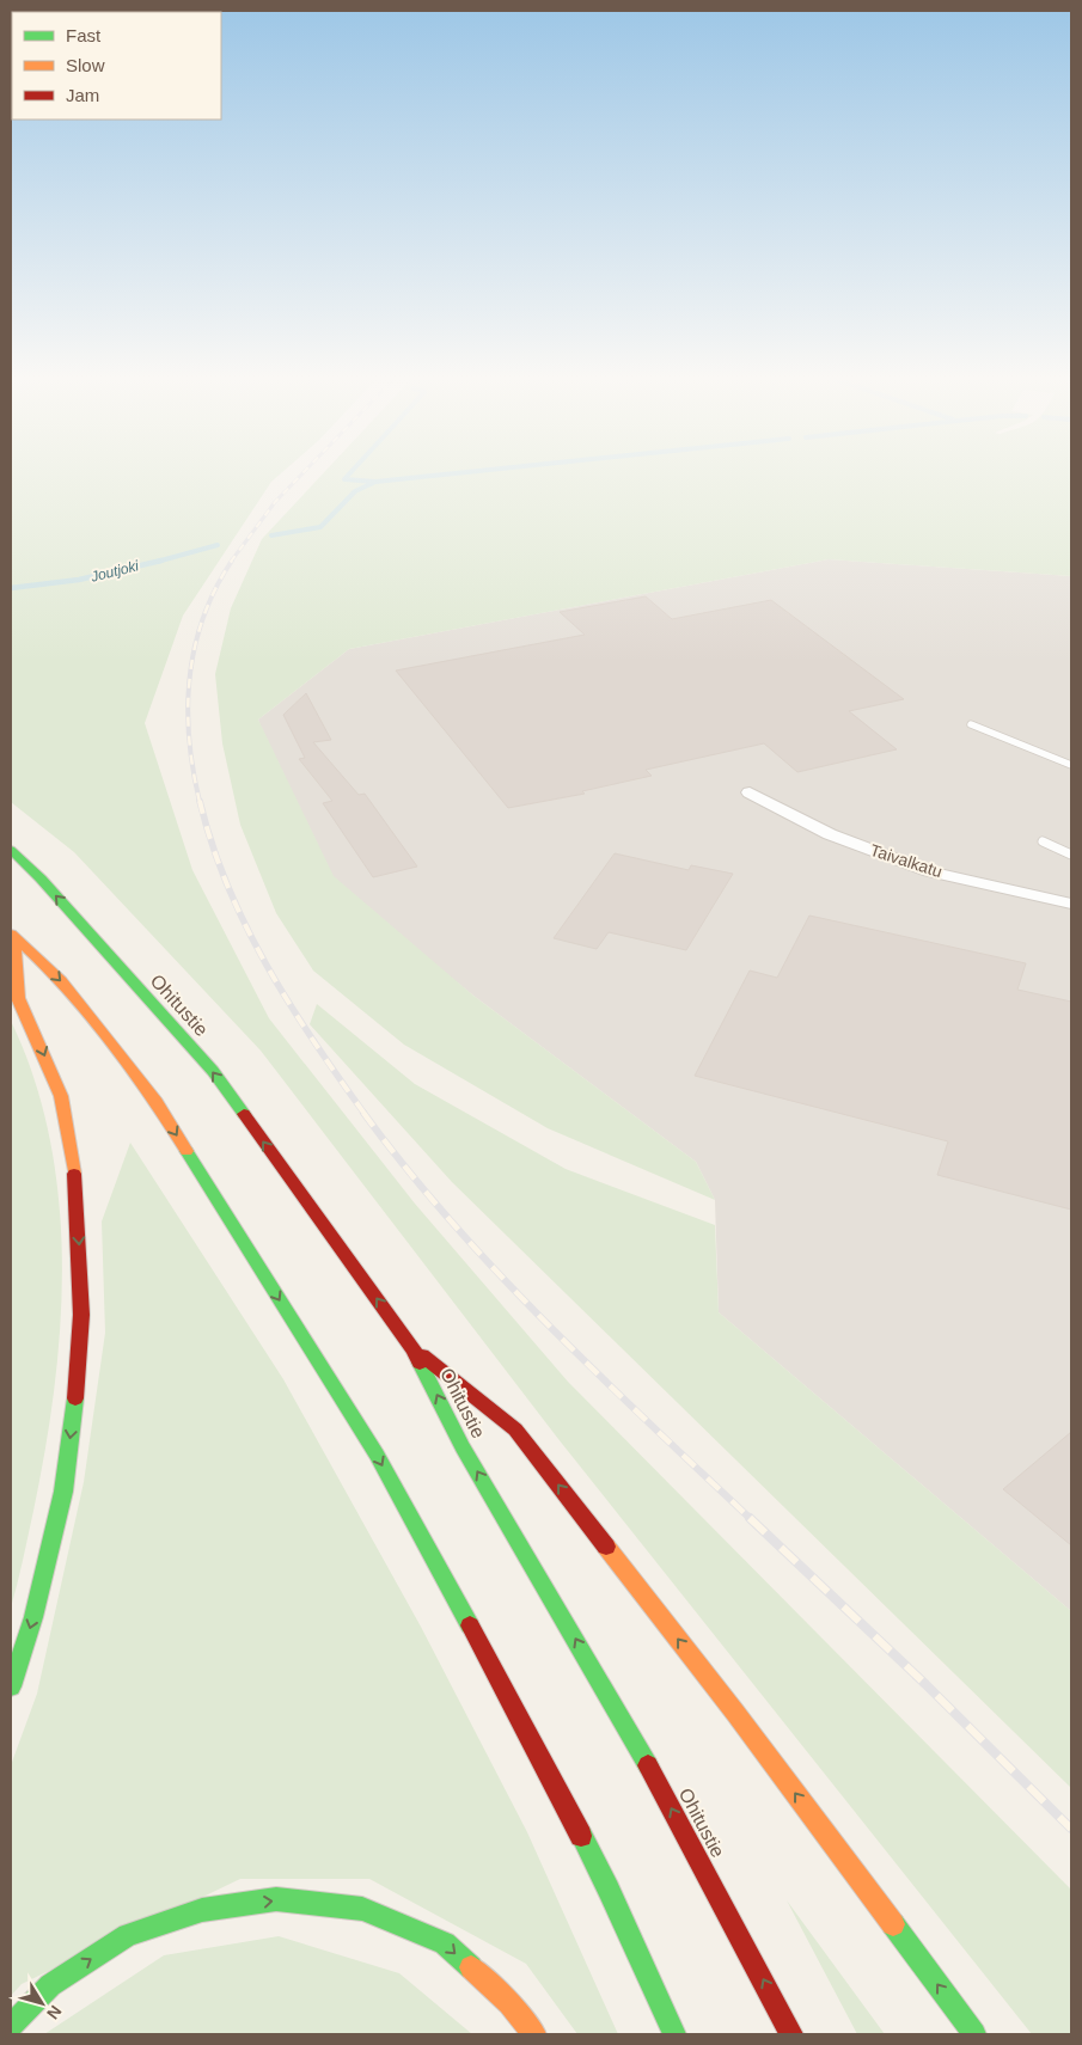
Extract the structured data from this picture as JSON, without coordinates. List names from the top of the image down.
{
  "streets": {
    "highway": ["Ohitustie"],
    "street": ["Taivalkatu"]
  },
  "water": ["Joutjoki"],
  "legend": ["Fast", "Slow", "Jam"],
  "north": "bottom right"
}
